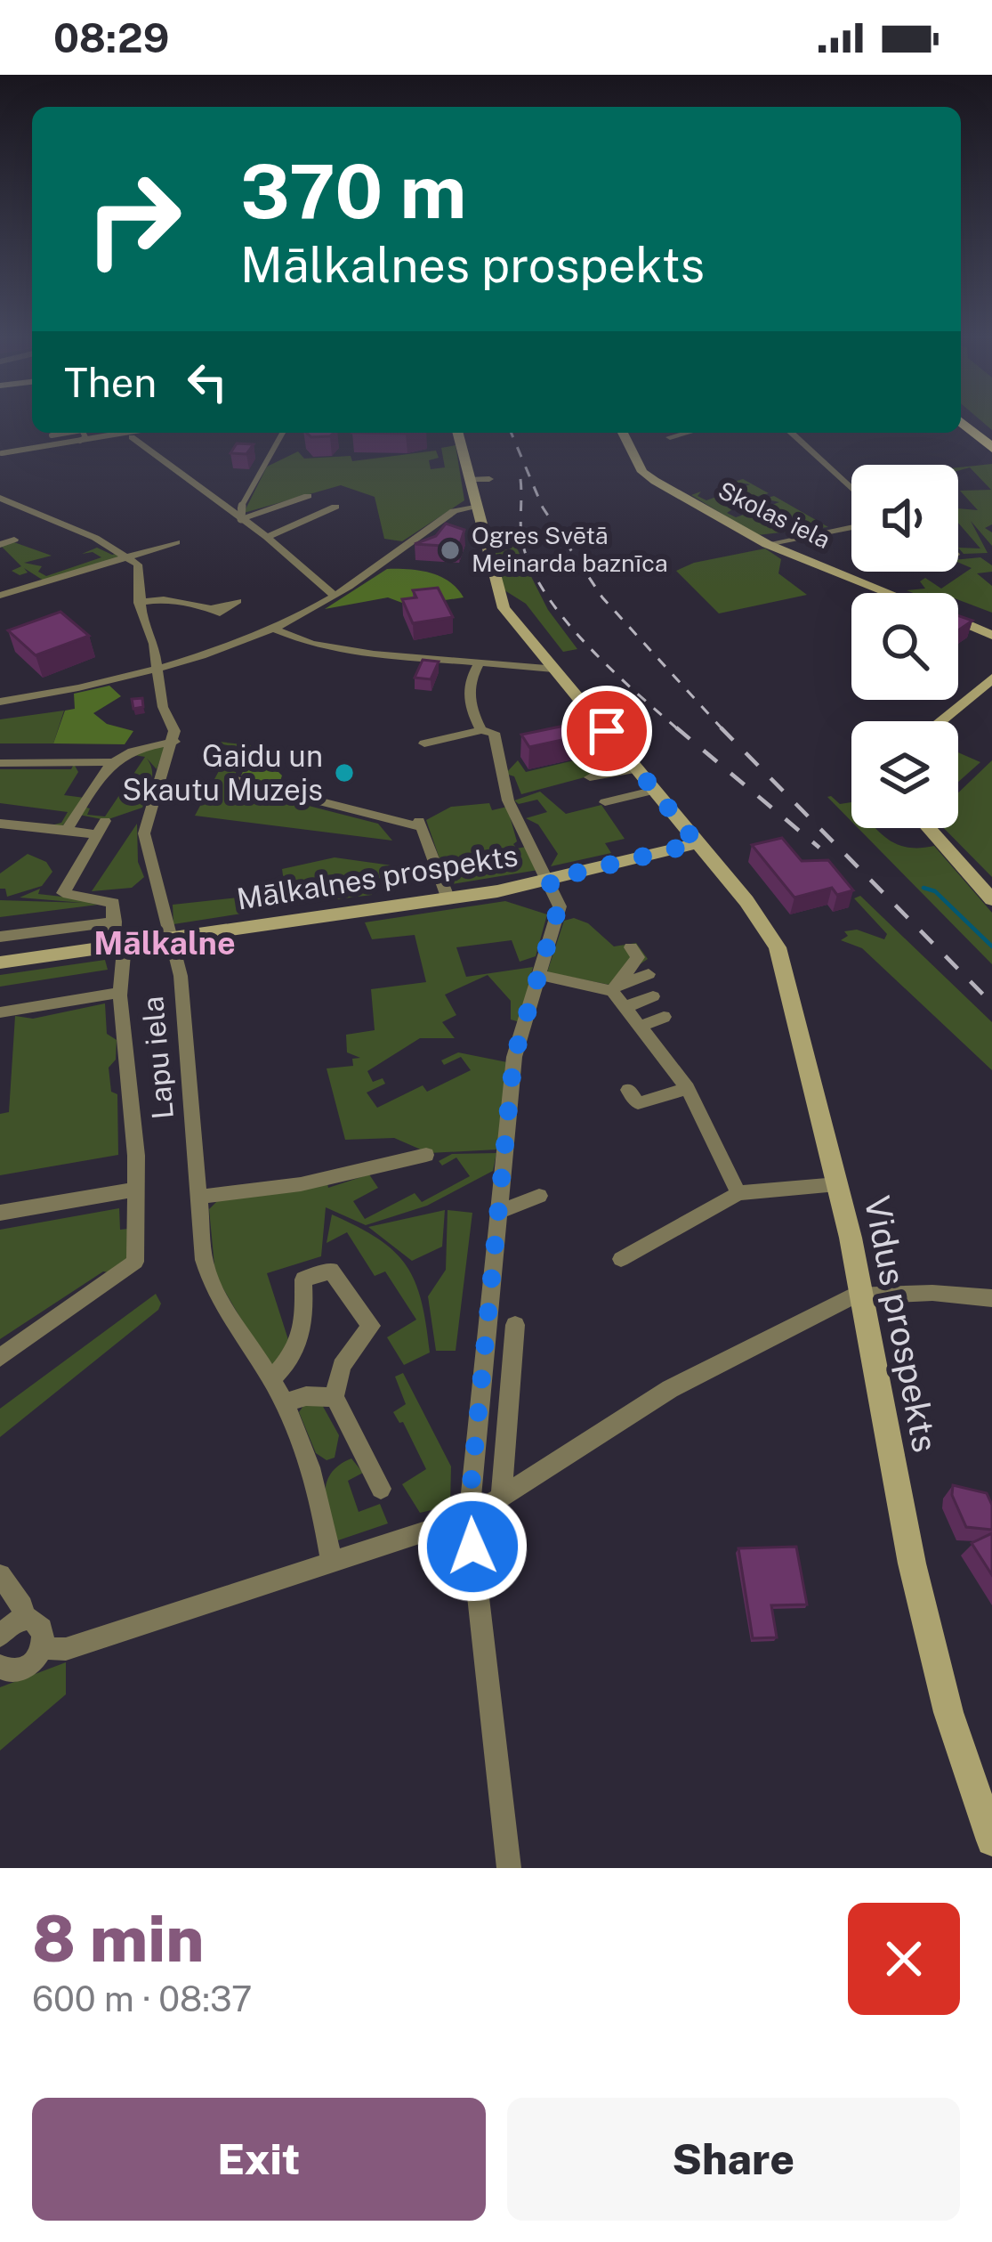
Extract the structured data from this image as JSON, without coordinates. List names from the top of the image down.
{
  "streets": {
    "main road": ["Skolas iela", "Mālkalnes prospekts", "Vidus prospekts"],
    "street": ["Lapu iela"]
  },
  "crossings": [
    ["Mālkalnes prospekts", "Lapu iela"],
    ["Mālkalnes prospekts", "Vidus prospekts"]
  ],
  "districts": ["Mālkalne"],
  "places": ["Ogres Svētā Meinarda baznīca", "Gaidu un Skautu Muzejs"],
  "page": {
    "status": "08:29",
    "turn": ["370 m", "Mālkalnes prospekts"],
    "then": "Then",
    "heading": ["8 min", "600 m · 08:37"],
    "buttons": ["Exit", "Share"]
  }
}
